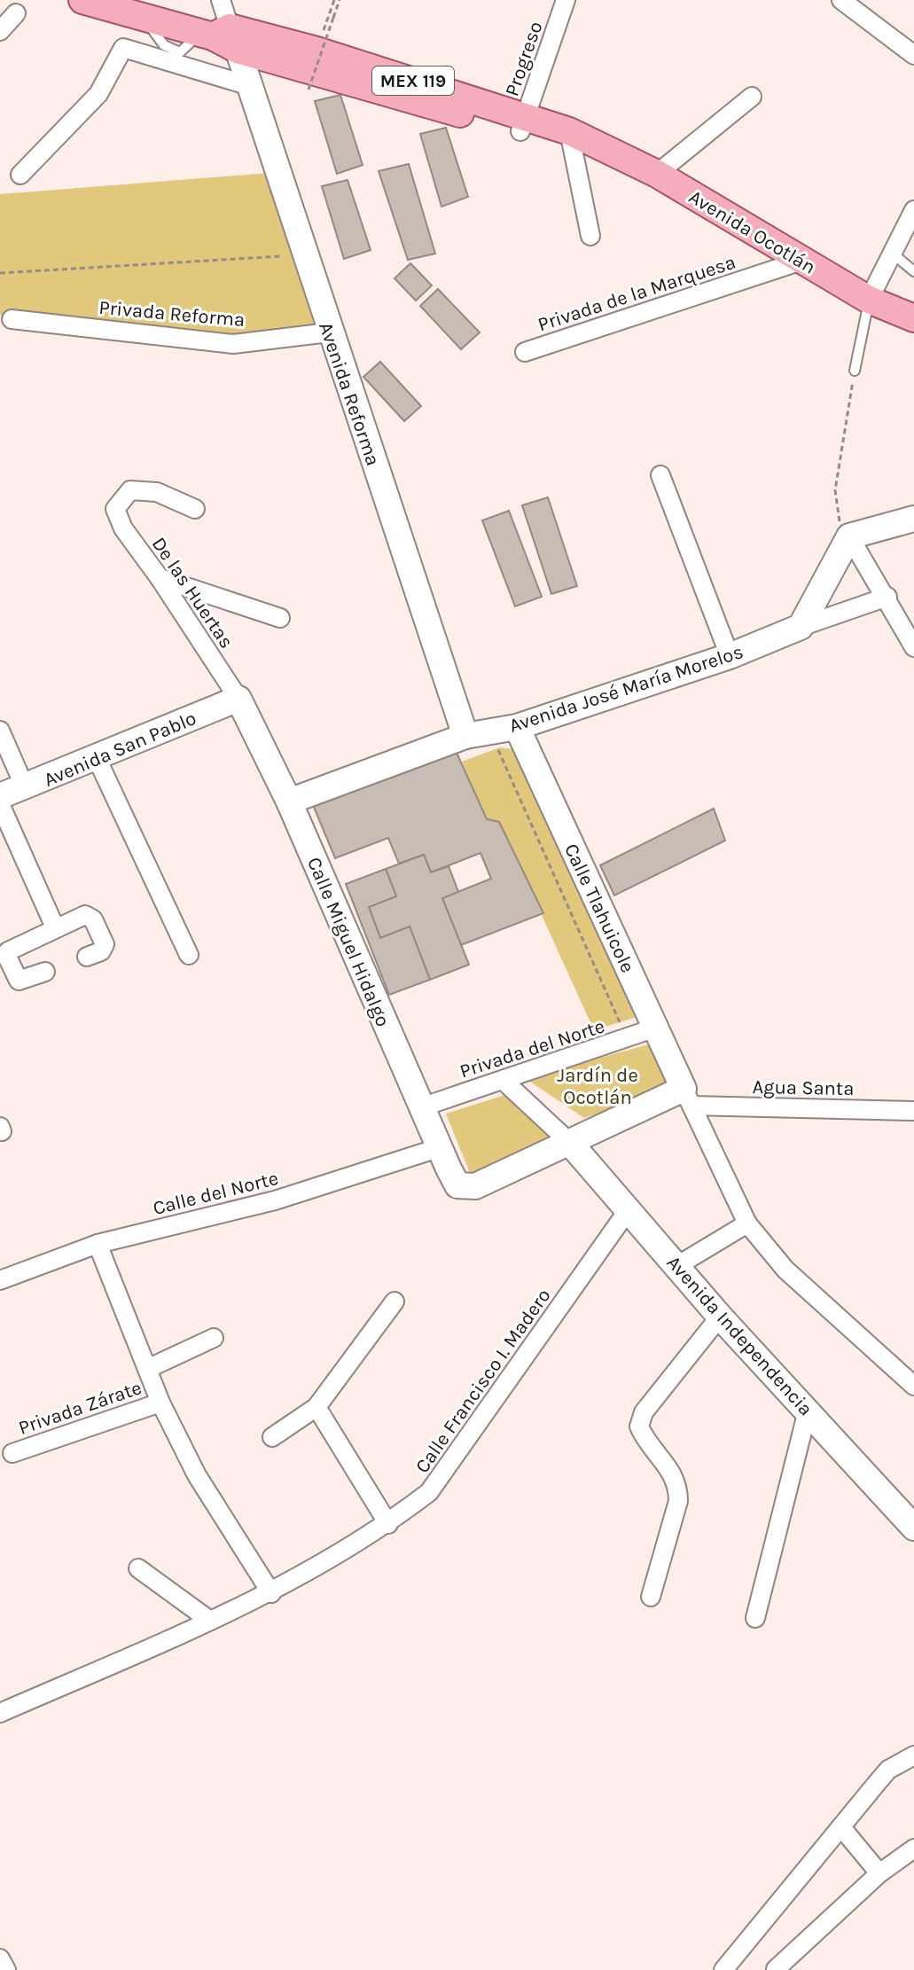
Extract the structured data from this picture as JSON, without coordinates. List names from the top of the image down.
{
  "streets": {
    "main road": ["MEX 119", "Avenida Ocotlán"],
    "street": [
      "Progreso",
      "Privada de la Marquesa",
      "Privada Reforma",
      "Avenida Reforma",
      "De las Huertas",
      "Avenida José María Morelos",
      "Avenida San Pablo",
      "Calle Tlahuicole",
      "Calle Miguel Hidalgo",
      "Privada del Norte",
      "Agua Santa",
      "Calle del Norte",
      "Avenida Independencia",
      "Calle Francisco I. Madero",
      "Privada Zárate"
    ]
  },
  "crossings": [
    ["Progreso", "Avenida Ocotlán"],
    ["Avenida Ocotlán", "Privada de la Marquesa"],
    ["Avenida Ocotlán", "Avenida Reforma"],
    ["Privada Reforma", "Avenida Reforma"],
    ["Avenida Reforma", "Avenida José María Morelos"],
    ["De las Huertas", "Avenida San Pablo"],
    ["De las Huertas", "Calle Miguel Hidalgo"],
    ["Avenida José María Morelos", "Calle Tlahuicole"],
    ["Avenida José María Morelos", "Calle Miguel Hidalgo"],
    ["Avenida San Pablo", "Calle Miguel Hidalgo"],
    ["Calle Tlahuicole", "Privada del Norte"],
    ["Calle Tlahuicole", "Agua Santa"],
    ["Calle Miguel Hidalgo", "Privada del Norte"],
    ["Calle Miguel Hidalgo", "Calle del Norte"],
    ["Calle Miguel Hidalgo", "Avenida Independencia"],
    ["Avenida Independencia", "Calle Francisco I. Madero"]
  ],
  "parks": ["Jardín de Ocotlán"]
}
